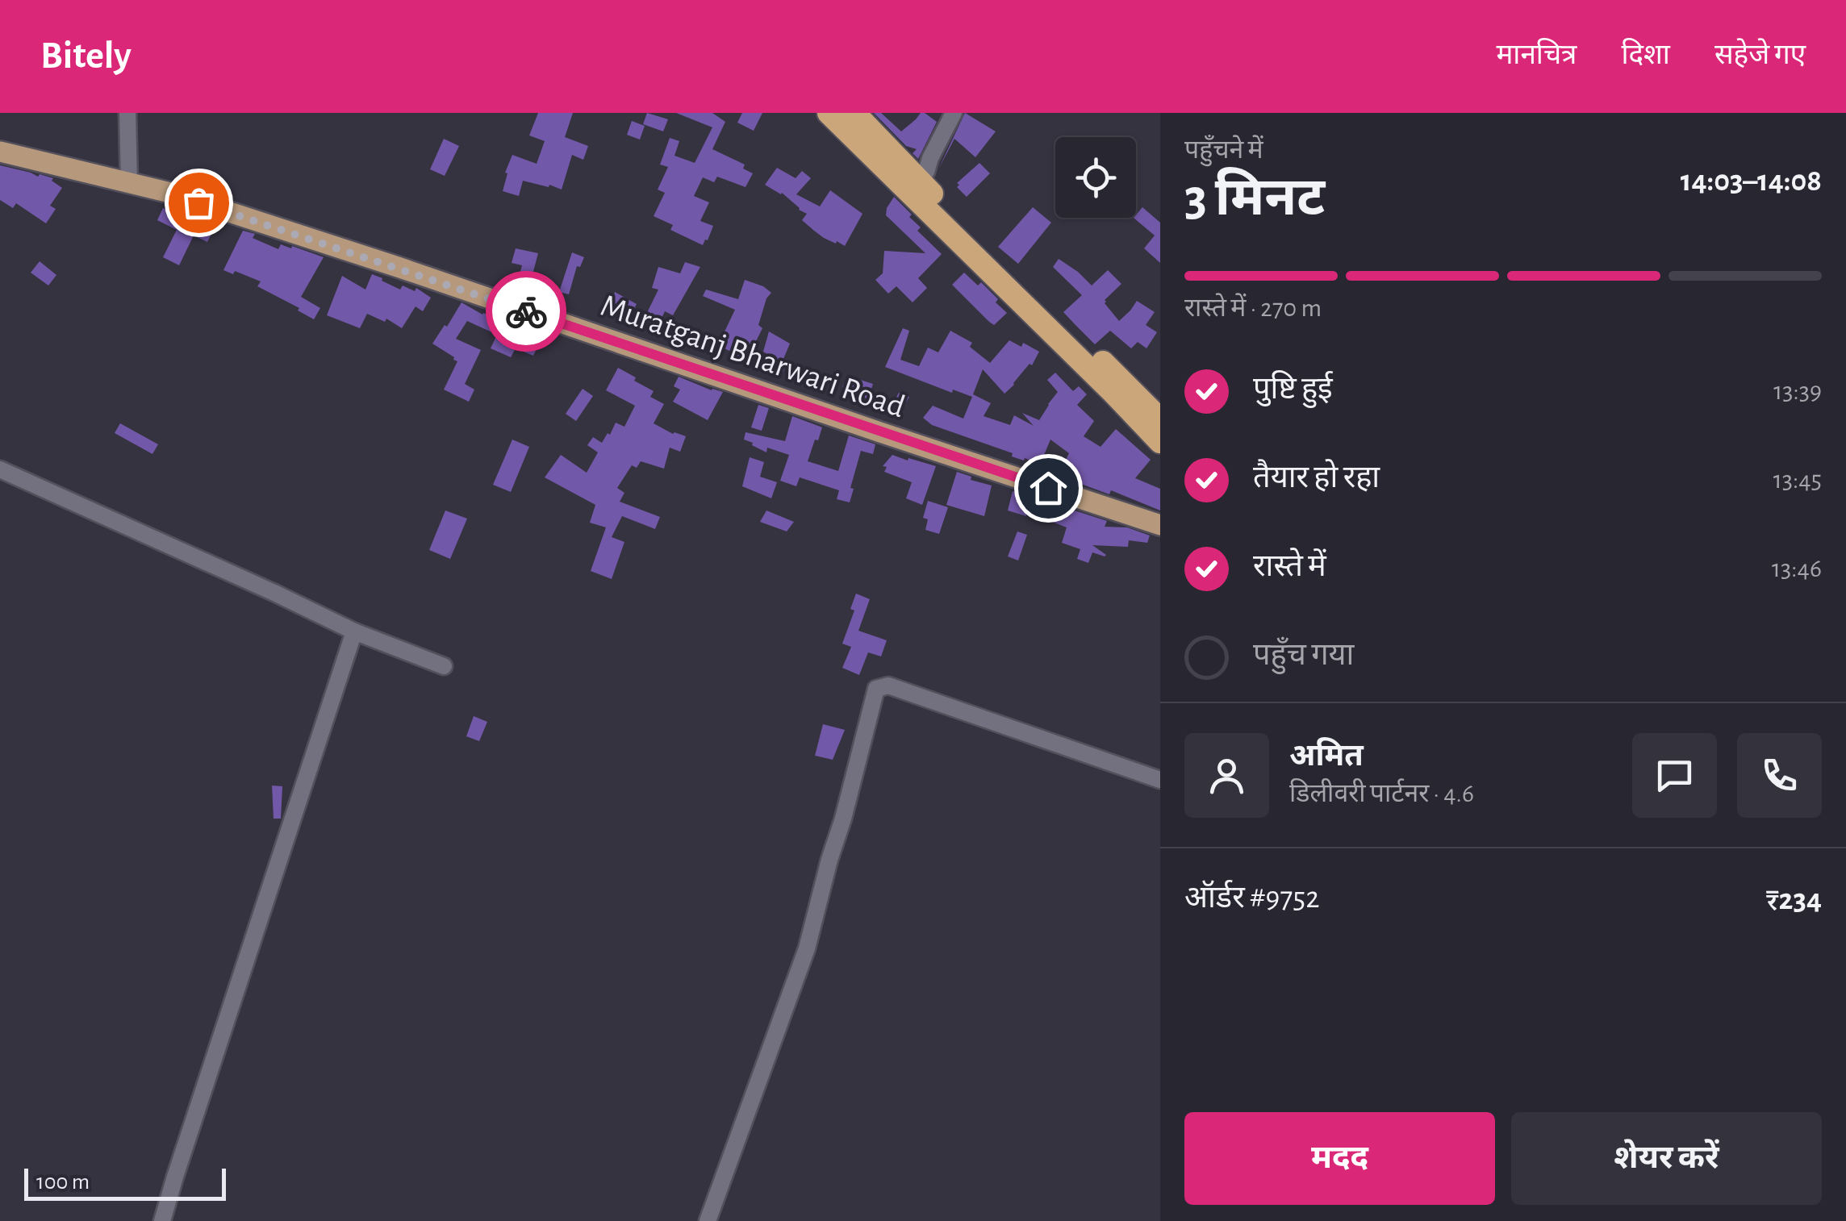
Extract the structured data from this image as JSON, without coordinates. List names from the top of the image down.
{
  "streets": {
    "main road": ["Muratganj Bharwari Road"]
  },
  "scale_bar": "100 m",
  "page": {
    "header": "Bitely",
    "nav": ["मानचित्र", "दिशा", "सहेजे गए"],
    "heading": ["3 मिनट", "पहुँचने में", "14:03–14:08"],
    "panel": [
      "अमित",
      "डिलीवरी पार्टनर · 4.6",
      "ऑर्डर #9752",
      "₹234"
    ],
    "bar": "रास्ते में · 270 m",
    "list": [
      ["पुष्टि हुई", "13:39"],
      ["तैयार हो रहा", "13:45"],
      ["रास्ते में", "13:46"],
      "पहुँच गया"
    ],
    "buttons": ["मदद", "शेयर करें"],
    "scale": "100 m"
  }
}
